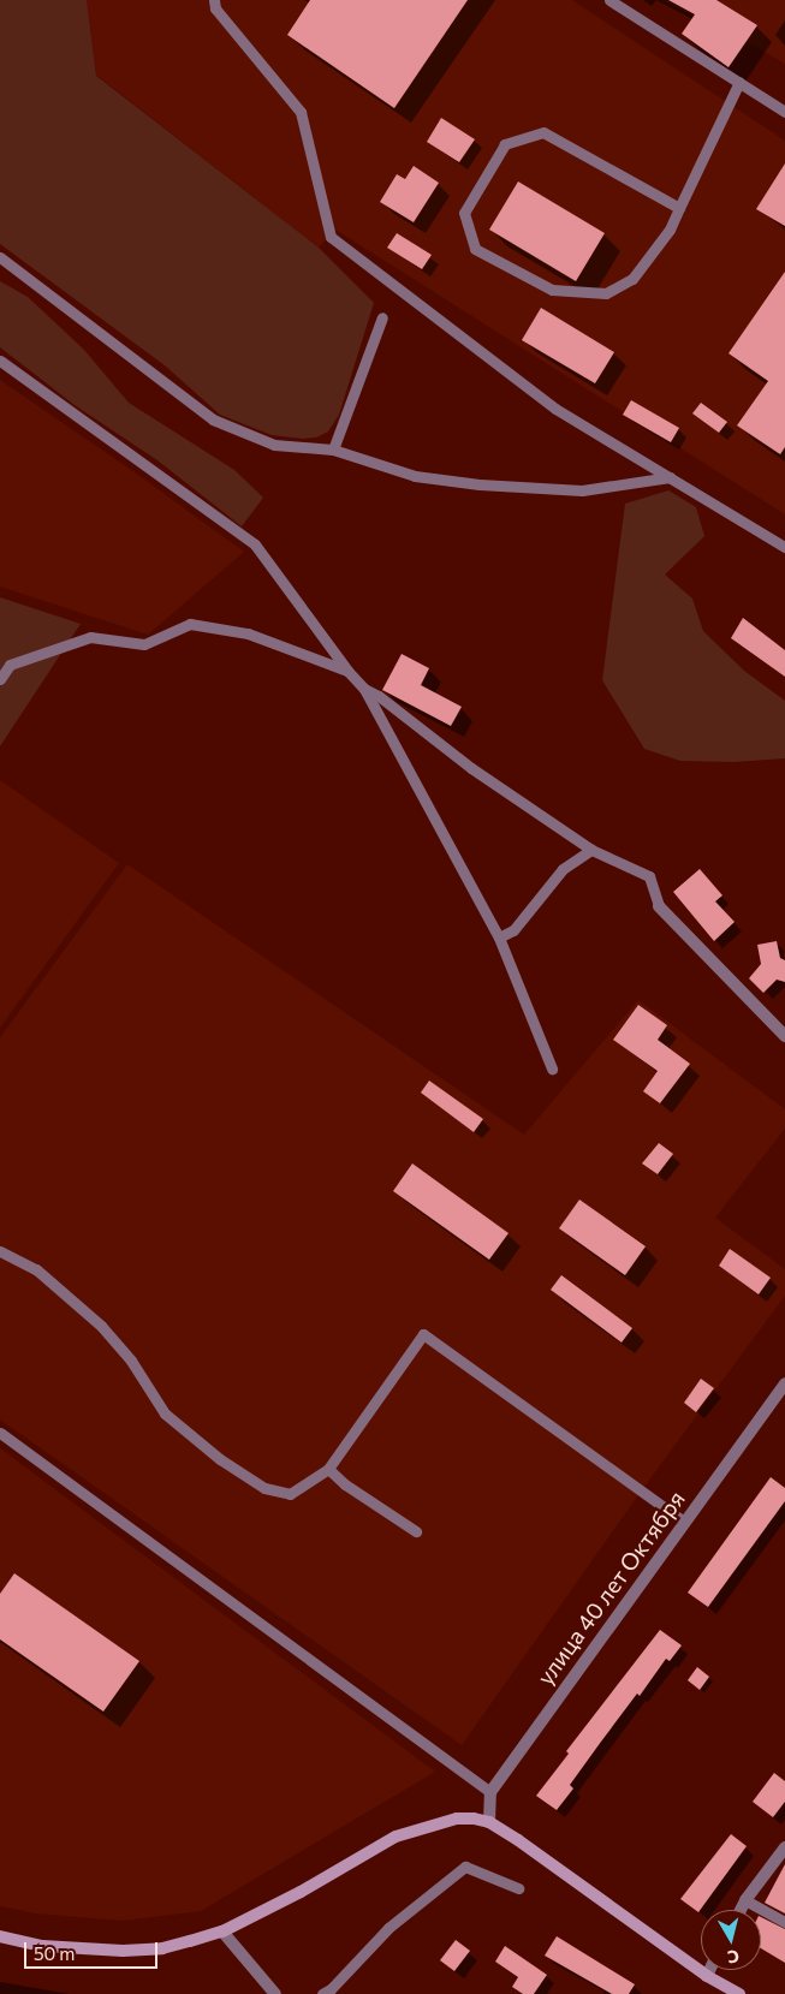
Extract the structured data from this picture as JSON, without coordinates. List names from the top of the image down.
{
  "streets": {
    "street": ["улица 40 лет Октября"]
  },
  "scale_bar": "50 m",
  "north": "bottom"
}
